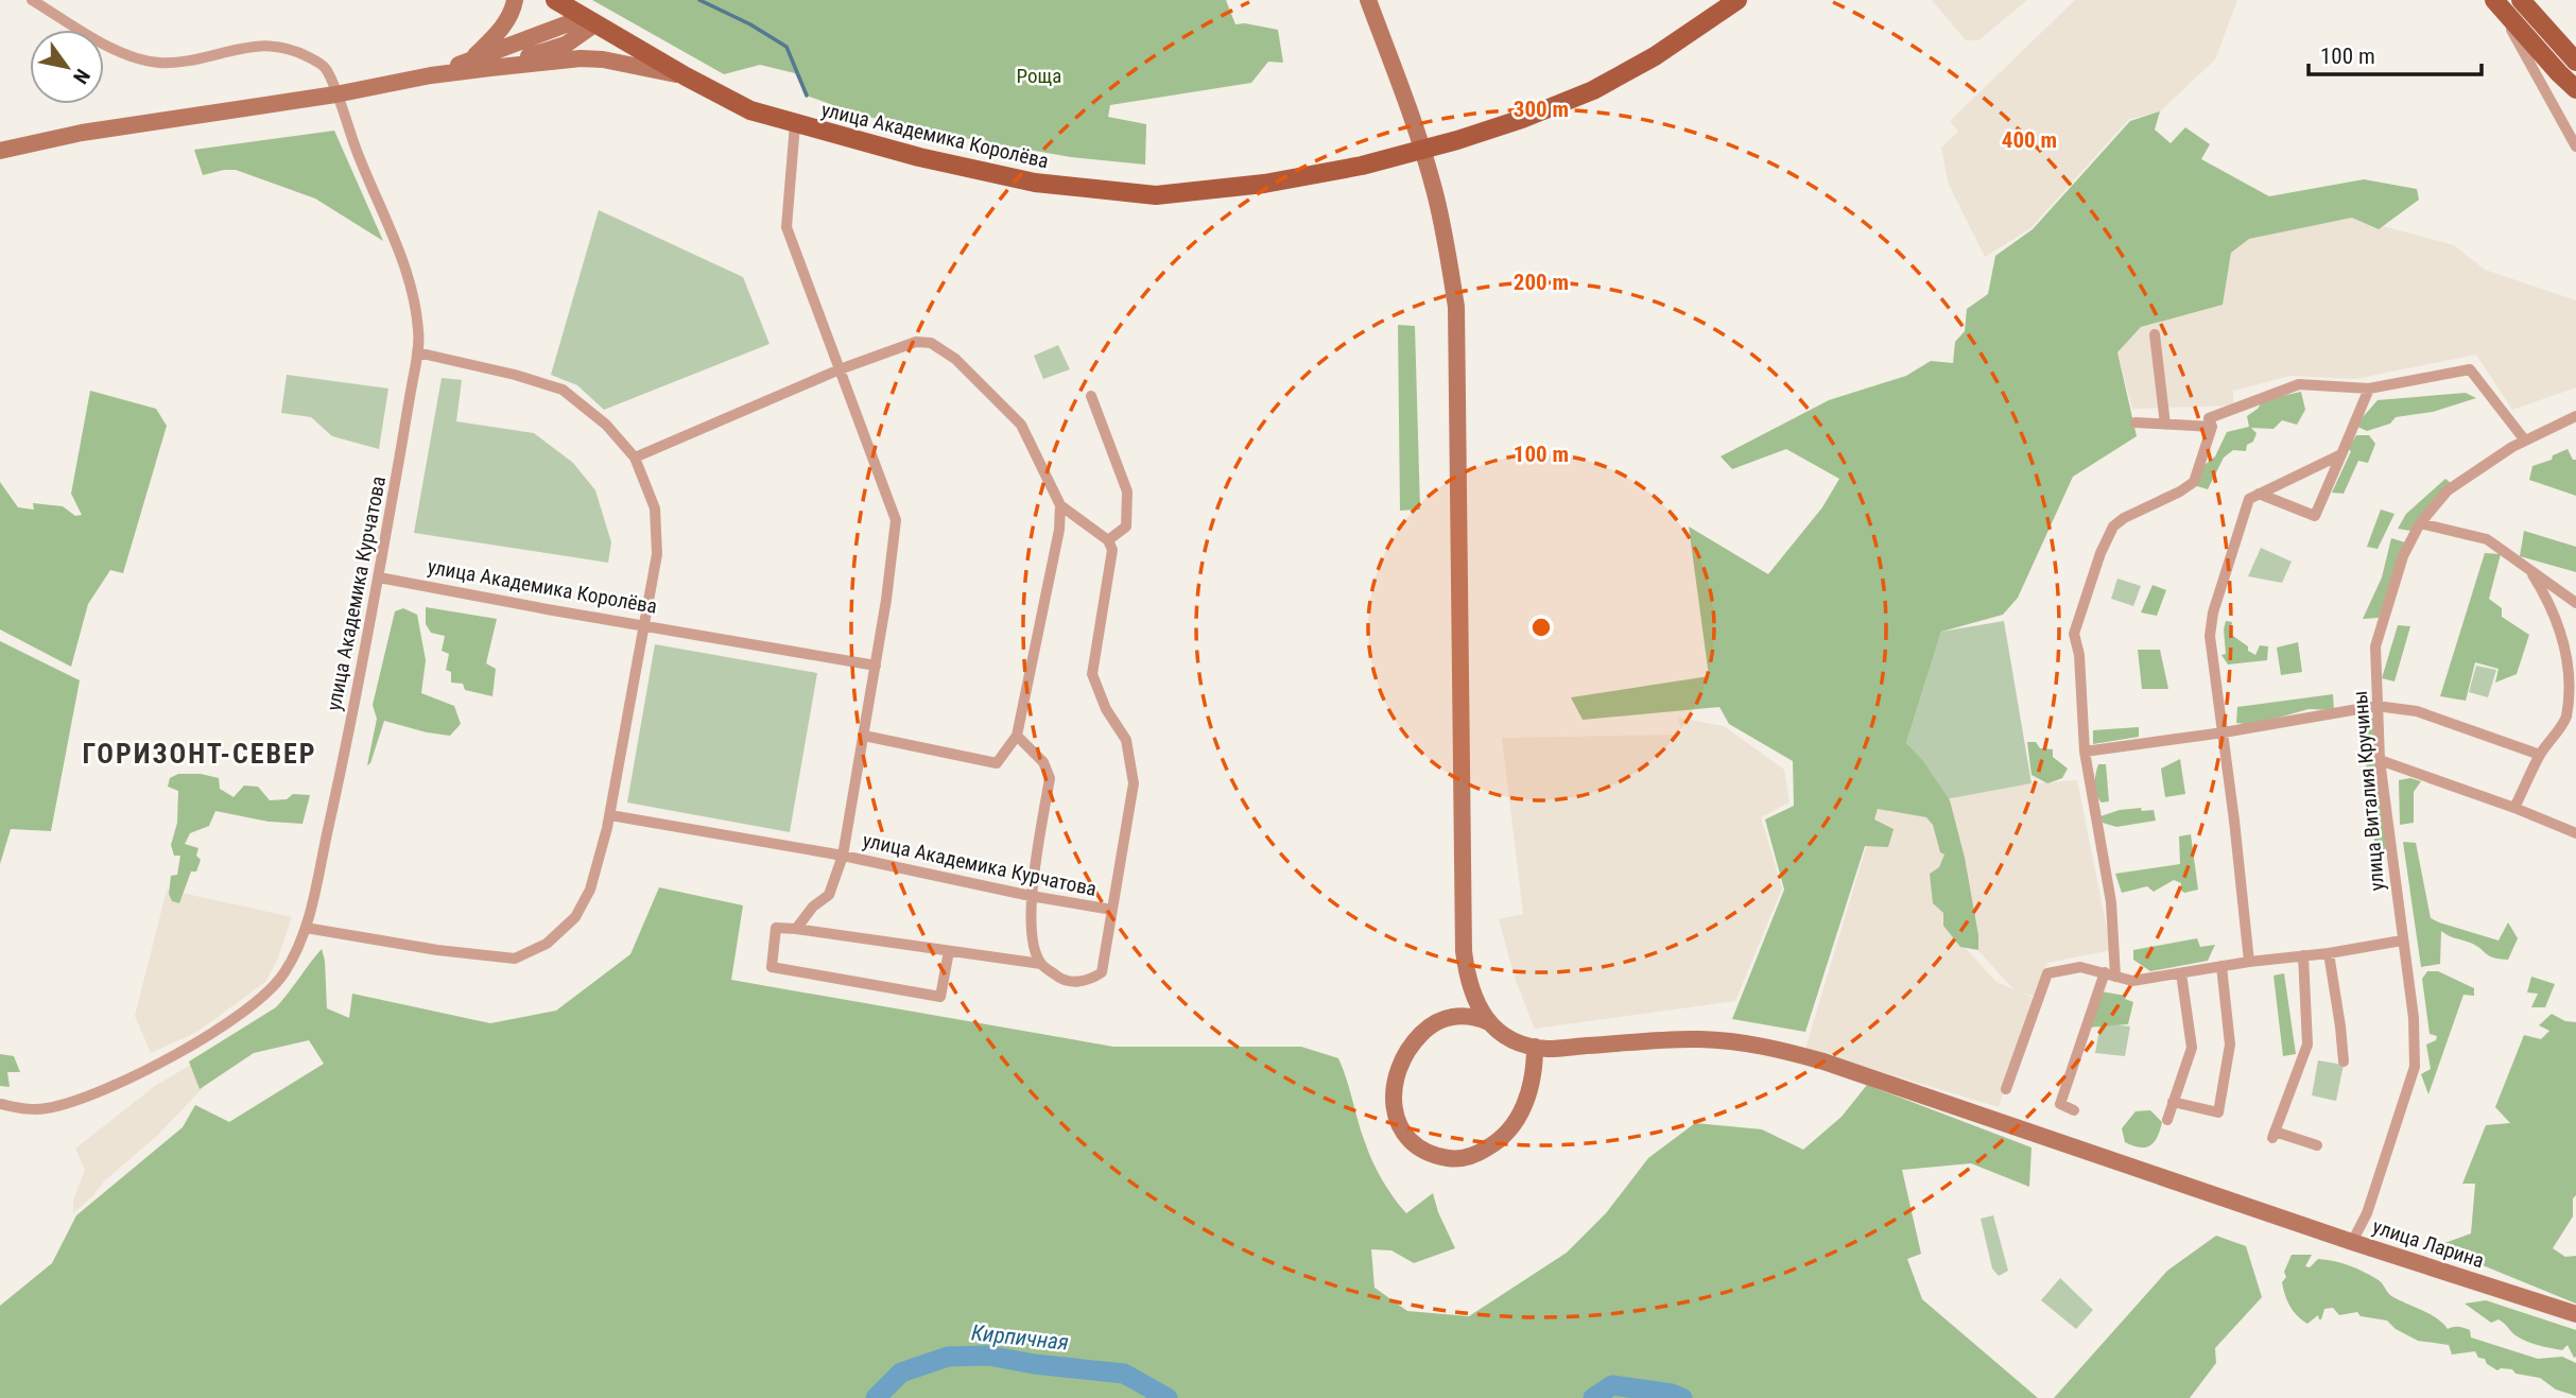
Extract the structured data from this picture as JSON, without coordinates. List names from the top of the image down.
{
  "streets": {
    "main road": ["улица Академика Королёва", "улица Ларина"],
    "street": ["улица Академика Курчатова", "улица Виталия Кручины"]
  },
  "crossings": [
    ["улица Академика Королёва", "улица Академика Курчатова"],
    ["улица Виталия Кручины", "улица Ларина"]
  ],
  "districts": ["ГОРИЗОНТ-СЕВЕР"],
  "water": ["Кирпичная"],
  "parks": ["Роща"],
  "scale_bar": "100 m",
  "north": "bottom right",
  "rings": [
    "300 m",
    "400 m",
    "200 m",
    "100 m"
  ]
}
